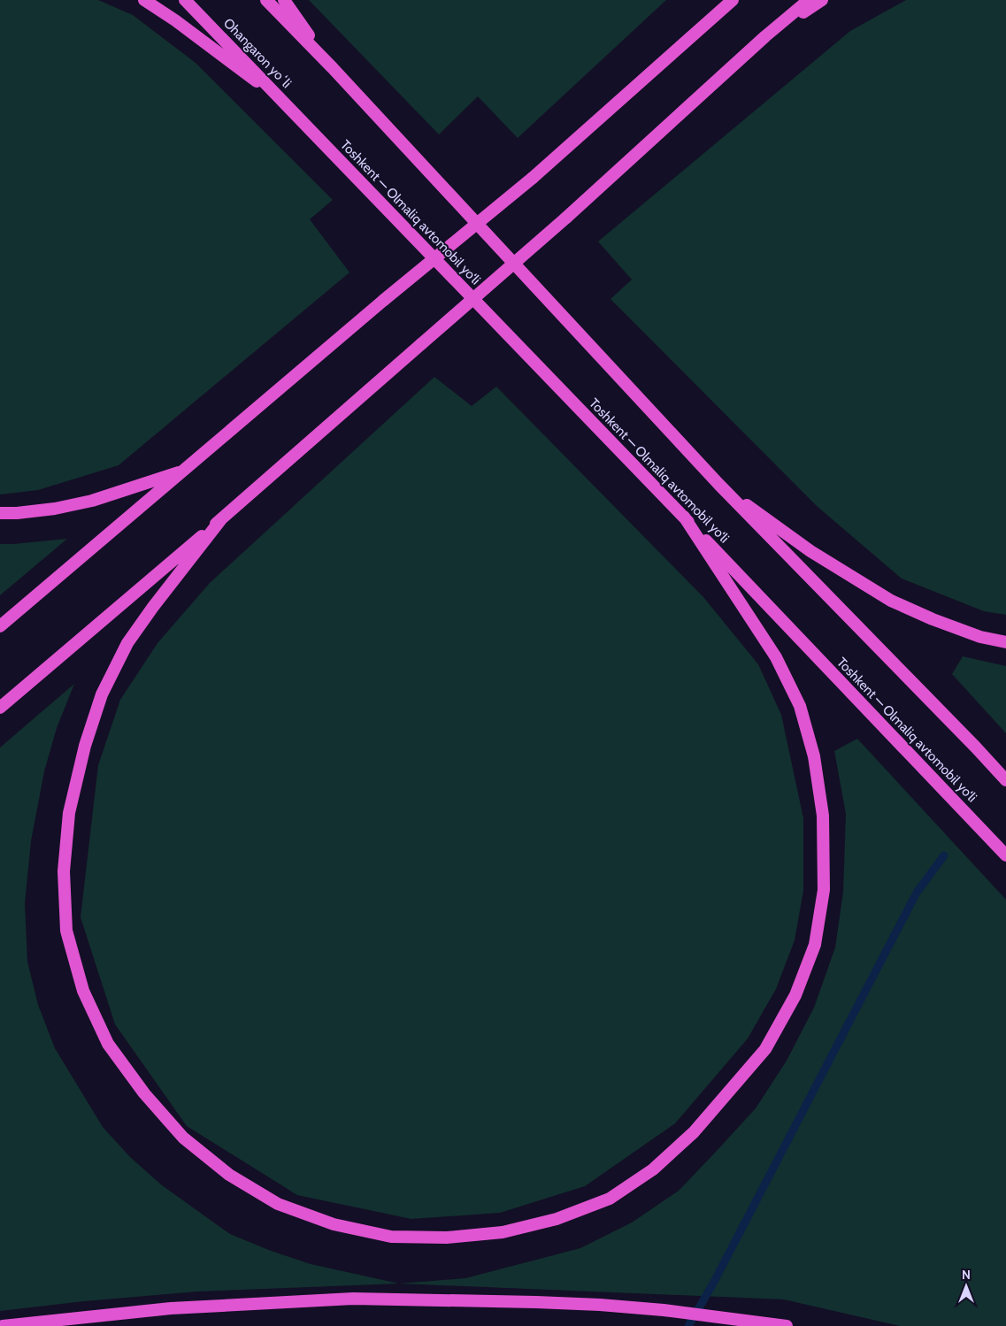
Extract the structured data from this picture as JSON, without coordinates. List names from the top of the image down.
{
  "streets": {
    "highway": ["Ohangaron yoʻli", "Toshkent — Olmaliq avtomobil yo‘li"]
  },
  "crossings": [
    ["Ohangaron yoʻli", "Toshkent — Olmaliq avtomobil yo‘li"]
  ],
  "north": "top"
}
